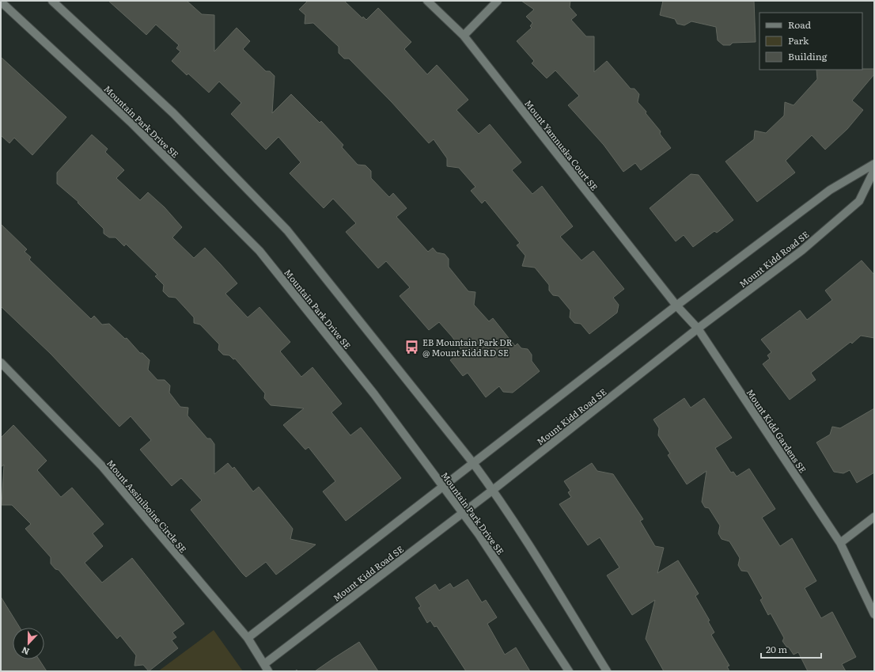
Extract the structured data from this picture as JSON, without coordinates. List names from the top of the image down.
{
  "streets": {
    "street": [
      "Mountain Park Drive SE",
      "Mount Yamnuska Court SE",
      "Mount Kidd Road SE",
      "Mount Kidd Gardens SE",
      "Mount Assiniboine Circle SE"
    ]
  },
  "crossings": [
    ["Mountain Park Drive SE", "Mount Kidd Road SE"],
    ["Mount Yamnuska Court SE", "Mount Kidd Road SE"],
    ["Mount Yamnuska Court SE", "Mount Kidd Gardens SE"],
    ["Mount Kidd Road SE", "Mount Kidd Gardens SE"],
    ["Mount Kidd Road SE", "Mount Assiniboine Circle SE"]
  ],
  "places": {
    "bus stop": ["EB Mountain Park DR @ Mount Kidd RD SE"]
  },
  "legend": ["Road", "Park", "Building"],
  "scale_bar": "20 m",
  "north": "bottom"
}
